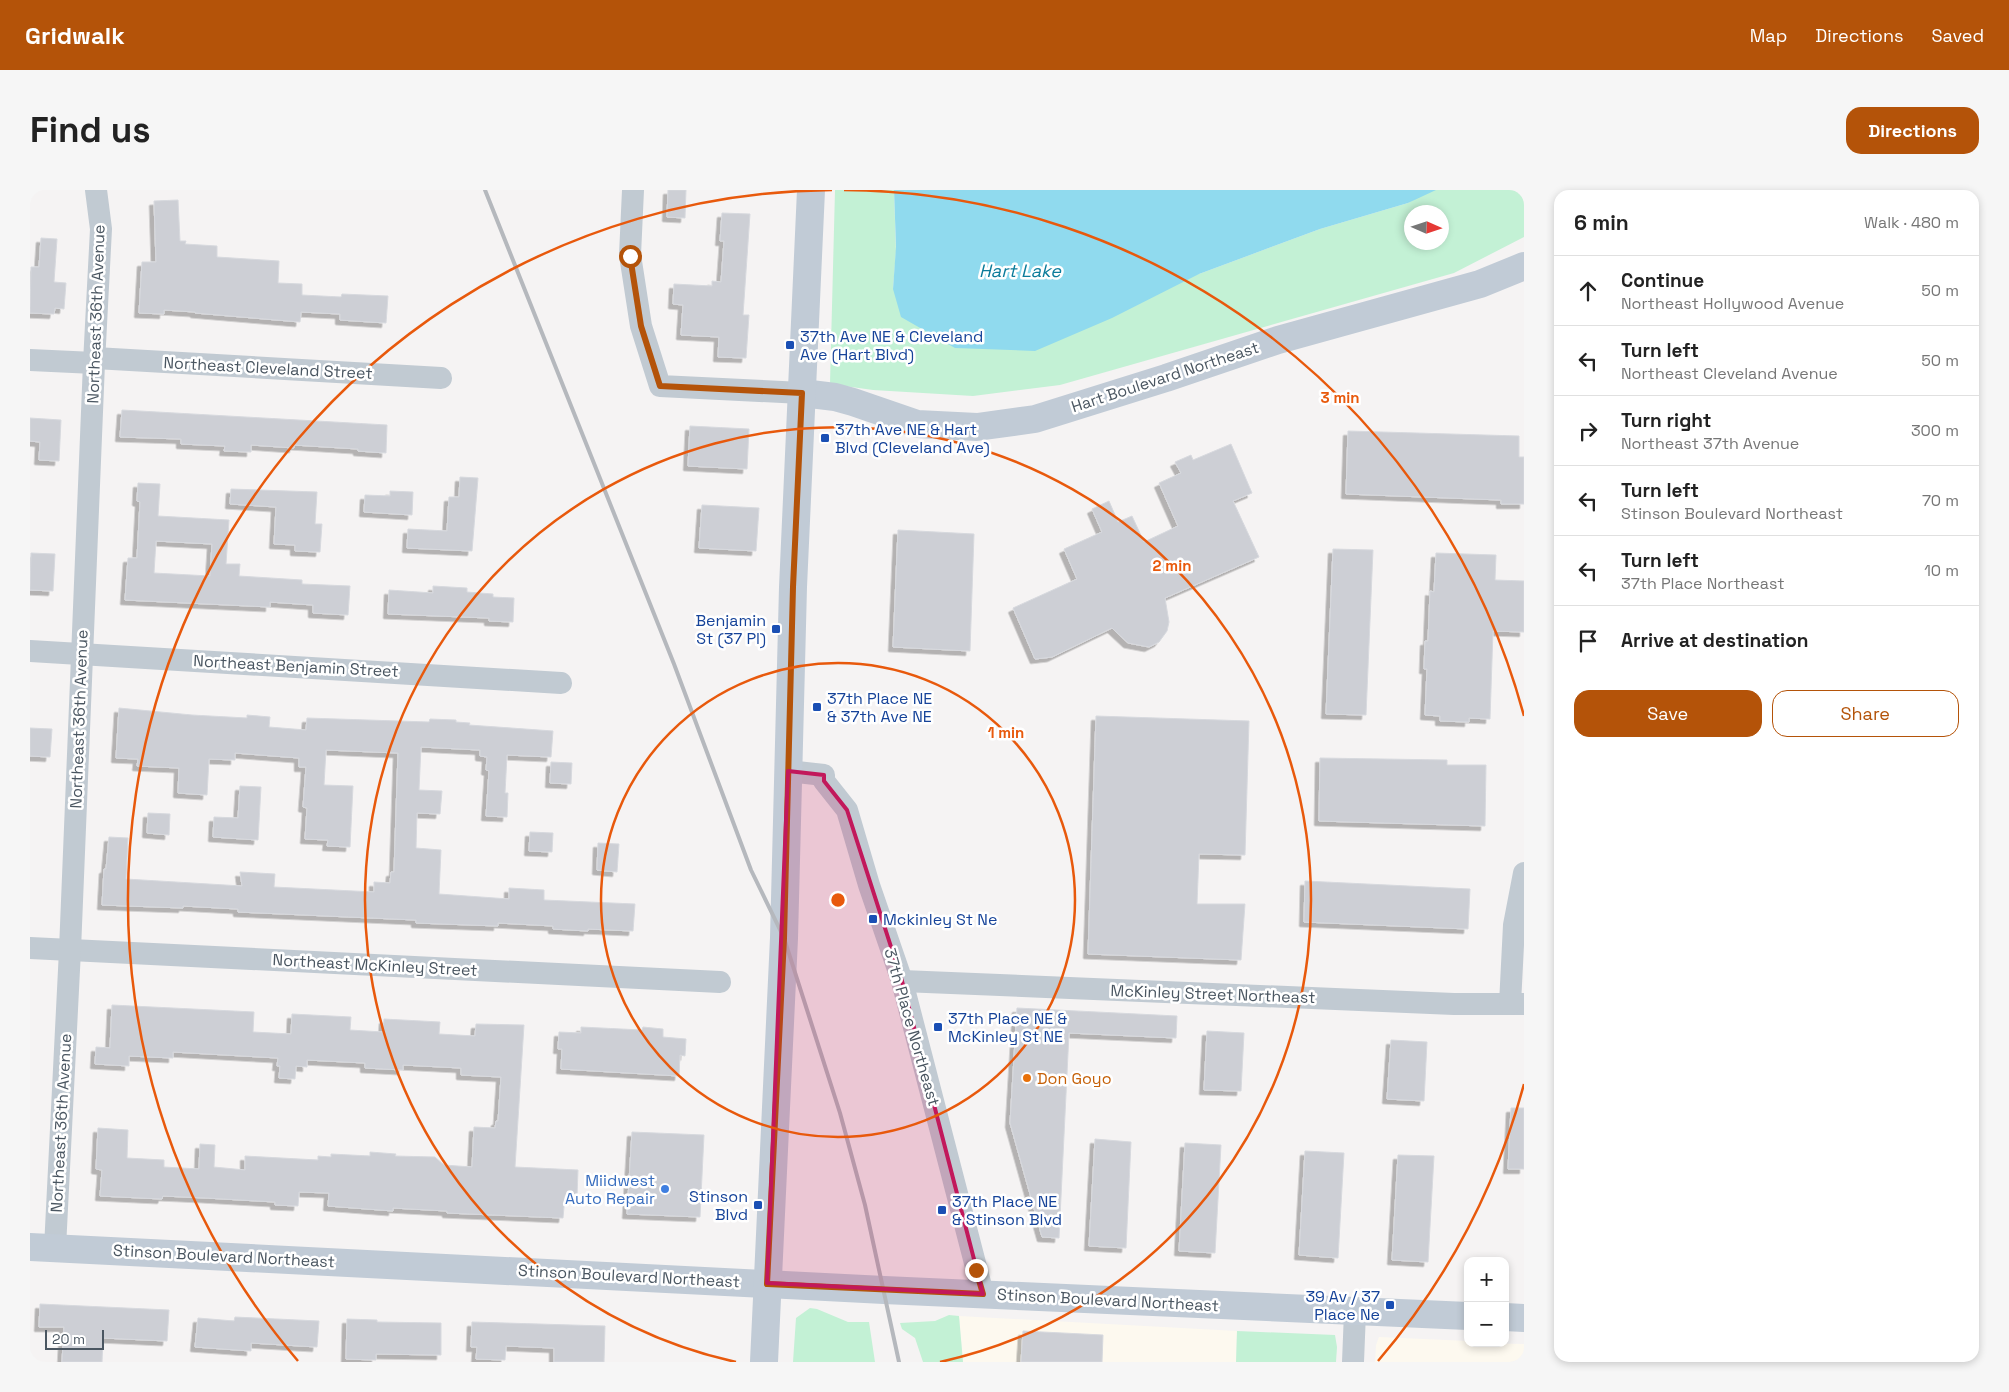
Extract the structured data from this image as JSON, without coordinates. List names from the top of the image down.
{
  "streets": {
    "street": [
      "Northeast 36th Avenue",
      "Northeast Cleveland Street",
      "Hart Boulevard Northeast",
      "Northeast Benjamin Street",
      "Northeast McKinley Street",
      "McKinley Street Northeast",
      "37th Place Northeast",
      "Stinson Boulevard Northeast"
    ]
  },
  "crossings": [
    ["Northeast 36th Avenue", "Northeast Cleveland Street"],
    ["Northeast 36th Avenue", "Northeast Benjamin Street"],
    ["Northeast 36th Avenue", "Northeast McKinley Street"],
    ["Northeast 36th Avenue", "Stinson Boulevard Northeast"],
    ["McKinley Street Northeast", "37th Place Northeast"],
    ["37th Place Northeast", "Stinson Boulevard Northeast"]
  ],
  "water": ["Hart Lake"],
  "places": {
    "transit": [
      "37th Ave NE & Cleveland Ave (Hart Blvd)",
      "37th Ave NE & Hart Blvd (Cleveland Ave)",
      "Benjamin St (37 Pl)",
      "37th Place NE & 37th Ave NE",
      "Mckinley St Ne",
      "37th Place NE & McKinley St NE",
      "Stinson Blvd",
      "37th Place NE & Stinson Blvd",
      "39 Av / 37 Place Ne"
    ],
    "other": ["Don Goyo", "Miidwest Auto Repair"]
  },
  "scale_bar": "20 m",
  "north": "right",
  "page": {
    "header": "Gridwalk",
    "nav": ["Map", "Directions", "Saved"],
    "buttons": [
      "Directions",
      ["Save", "Share"]
    ],
    "title": "Find us",
    "heading": ["6 min", "Walk · 480 m"],
    "list": [
      ["Continue", "Northeast Hollywood Avenue", "50 m"],
      ["Turn left", "Northeast Cleveland Avenue", "50 m"],
      ["Turn right", "Northeast 37th Avenue", "300 m"],
      ["Turn left", "Stinson Boulevard Northeast", "70 m"],
      ["Turn left", "37th Place Northeast", "10 m"],
      "Arrive at destination"
    ],
    "map_buttons": ["+", "−"],
    "scale": "20 m"
  },
  "rings": ["3 min", "2 min", "1 min"]
}
